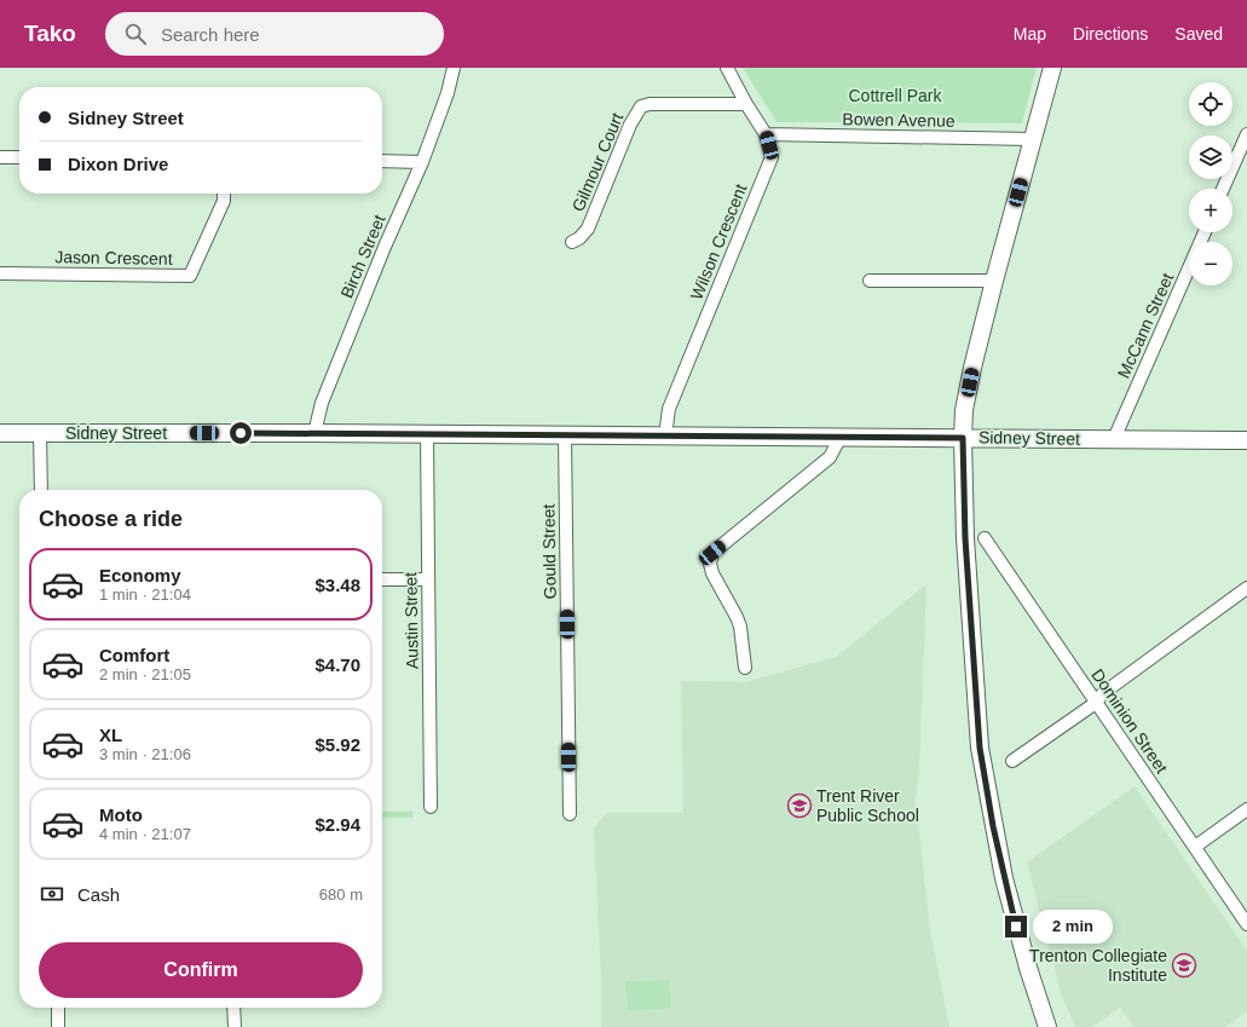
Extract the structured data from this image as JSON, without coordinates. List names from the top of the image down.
{
  "streets": {
    "main road": ["Sidney Street"],
    "street": [
      "Bowen Avenue",
      "Gilmour Court",
      "Wilson Crescent",
      "Birch Street",
      "Jason Crescent",
      "McCann Street",
      "Gould Street",
      "Austin Street",
      "Dominion Street"
    ]
  },
  "crossings": [
    ["Bowen Avenue", "Wilson Crescent"],
    ["Gilmour Court", "Wilson Crescent"],
    ["Wilson Crescent", "Sidney Street"],
    ["Birch Street", "Sidney Street"],
    ["McCann Street", "Sidney Street"],
    ["Sidney Street", "Gould Street"],
    ["Sidney Street", "Austin Street"]
  ],
  "parks": ["Cottrell Park"],
  "places": {
    "school or university": ["Trent River Public School", "Trenton Collegiate Institute"]
  },
  "page": {
    "header": "Tako",
    "search": "Search here",
    "nav": ["Map", "Directions", "Saved"],
    "map_buttons": ["+", "−"],
    "banner": ["Sidney Street", "Dixon Drive"],
    "heading": "Choose a ride",
    "list": [
      {
        "name": "Economy",
        "note": "1 min · 21:04",
        "value": "$3.48"
      },
      {
        "name": "Comfort",
        "note": "2 min · 21:05",
        "value": "$4.70"
      },
      {
        "name": "XL",
        "note": "3 min · 21:06",
        "value": "$5.92"
      },
      {
        "name": "Moto",
        "note": "4 min · 21:07",
        "value": "$2.94"
      }
    ],
    "pay": ["Cash", "680 m"],
    "bubble": "2 min",
    "buttons": "Confirm"
  }
}
